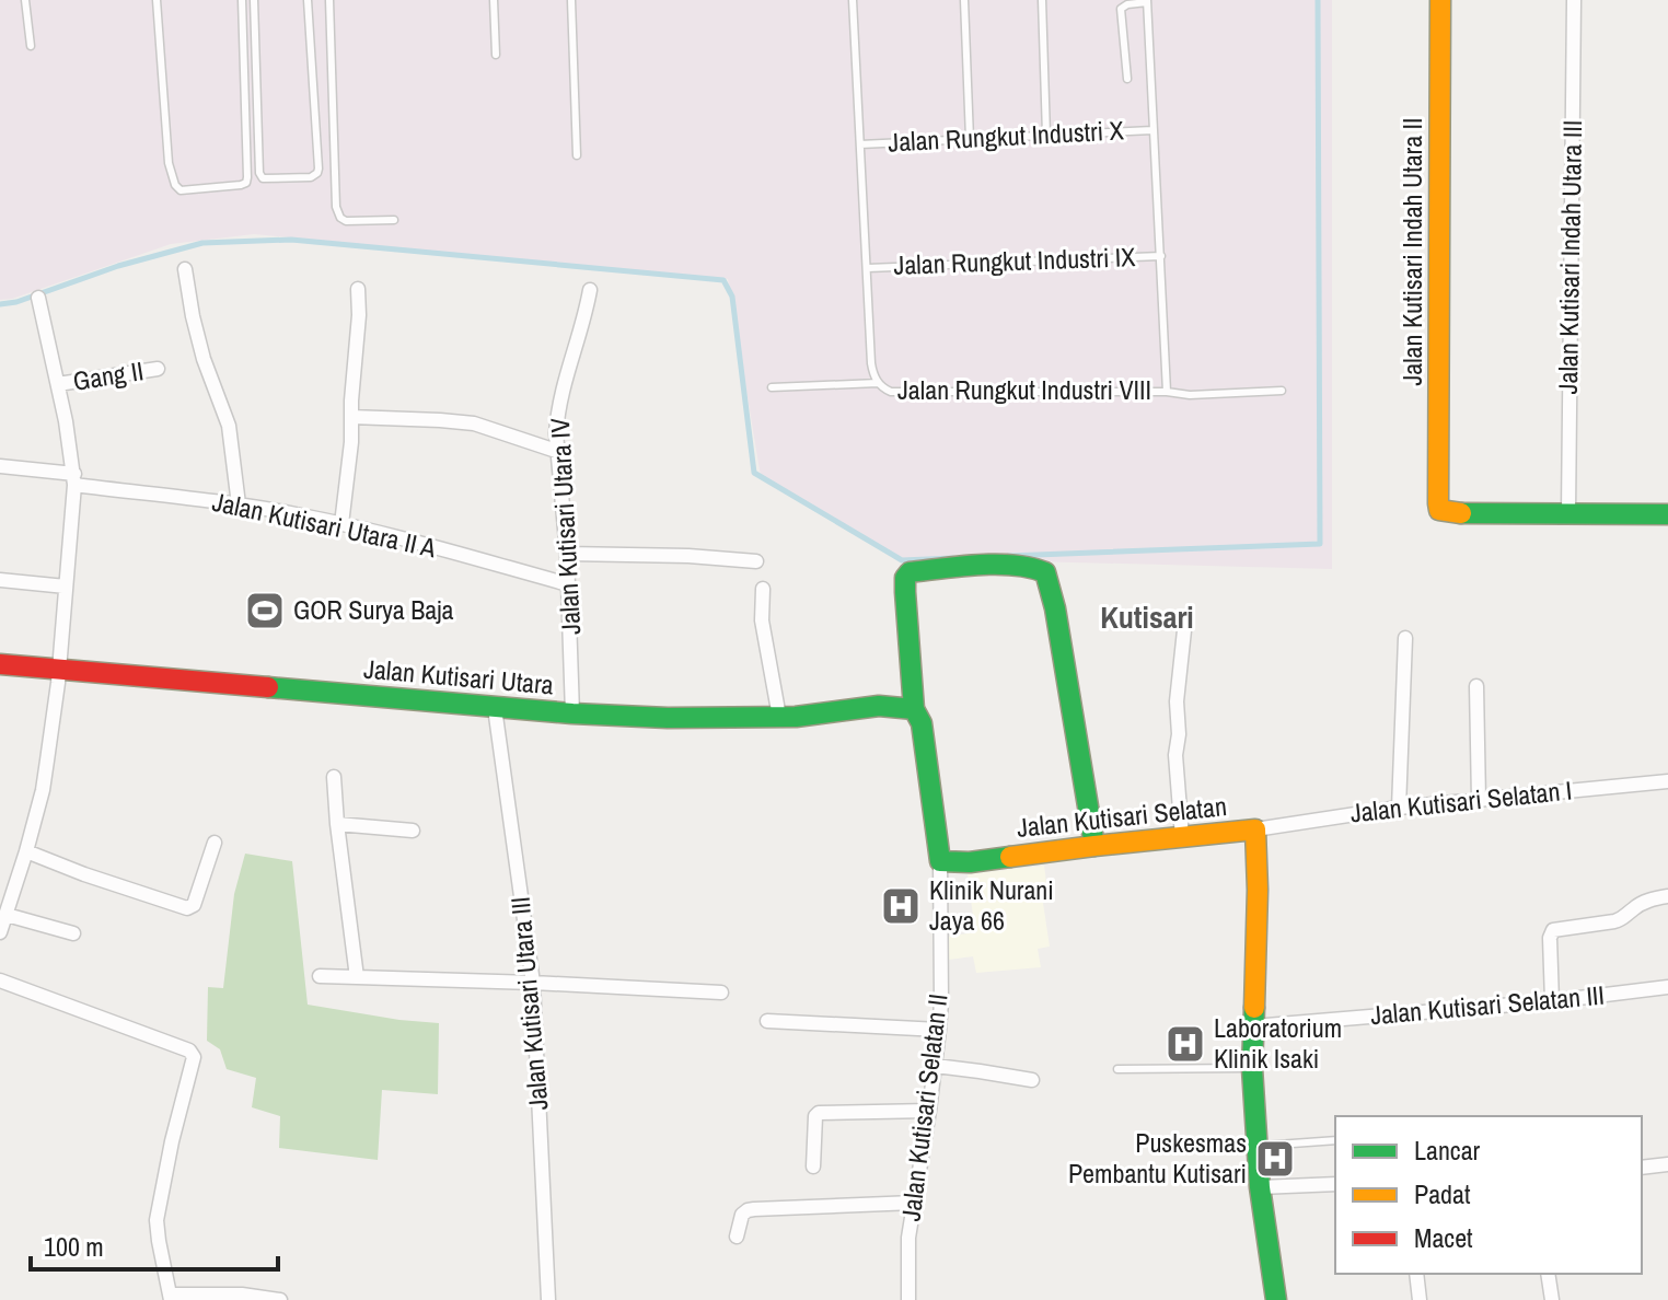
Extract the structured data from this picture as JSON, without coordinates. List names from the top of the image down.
{
  "streets": {
    "street": [
      "Jalan Kutisari Indah Utara II",
      "Jalan Kutisari Indah Utara III",
      "Gang II",
      "Jalan Kutisari Utara II A",
      "Jalan Kutisari Utara IV",
      "Jalan Kutisari Utara",
      "Jalan Kutisari Selatan I",
      "Jalan Kutisari Selatan",
      "Jalan Kutisari Utara III",
      "Jalan Kutisari Selatan III",
      "Jalan Kutisari Selatan II"
    ],
    "lane": ["Jalan Rungkut Industri X", "Jalan Rungkut Industri IX", "Jalan Rungkut Industri VIII"]
  },
  "crossings": [
    ["Jalan Rungkut Industri X", "Jalan Rungkut Industri VIII"],
    ["Jalan Kutisari Indah Utara II", "Jalan Kutisari Indah Utara III"],
    ["Jalan Rungkut Industri IX", "Jalan Rungkut Industri VIII"],
    ["Jalan Kutisari Utara II A", "Jalan Kutisari Utara IV"],
    ["Jalan Kutisari Utara IV", "Jalan Kutisari Utara"],
    ["Jalan Kutisari Utara", "Jalan Kutisari Utara III"],
    ["Jalan Kutisari Selatan I", "Jalan Kutisari Selatan"],
    ["Jalan Kutisari Selatan", "Jalan Kutisari Selatan III"],
    ["Jalan Kutisari Selatan", "Jalan Kutisari Selatan II"]
  ],
  "districts": ["Kutisari"],
  "places": {
    "sports": ["GOR Surya Baja"],
    "hospital": ["Klinik Nurani Jaya 66", "Laboratorium Klinik Isaki", "Puskesmas Pembantu Kutisari"]
  },
  "legend": ["Lancar", "Padat", "Macet"],
  "scale_bar": "100 m"
}
